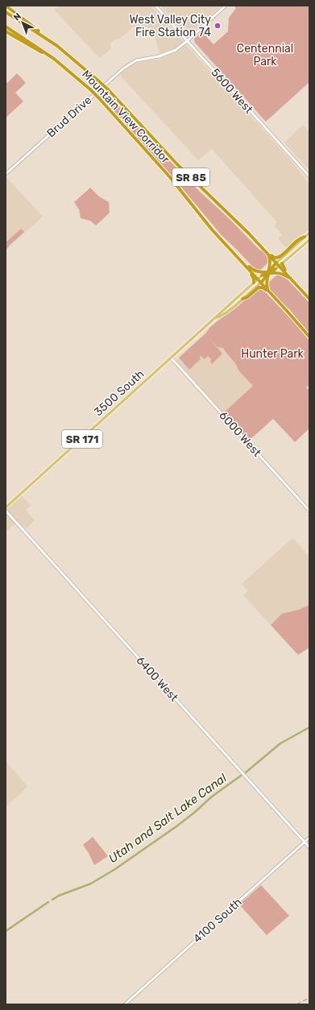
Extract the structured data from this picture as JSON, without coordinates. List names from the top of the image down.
{
  "streets": {
    "highway": ["Mountain View Corridor", "SR 85"],
    "main road": [
      "5600 West",
      "Brud Drive",
      "3500 South",
      "6000 West",
      "SR 171",
      "6400 West",
      "4100 South"
    ]
  },
  "crossings": [
    ["5600 West", "Brud Drive"],
    ["Mountain View Corridor", "3500 South"],
    ["3500 South", "6000 West"],
    ["6400 West", "4100 South"]
  ],
  "water": ["Utah and Salt Lake Canal"],
  "parks": ["Centennial Park", "Hunter Park"],
  "places": ["West Valley City Fire Station 74"],
  "north": "top left"
}
